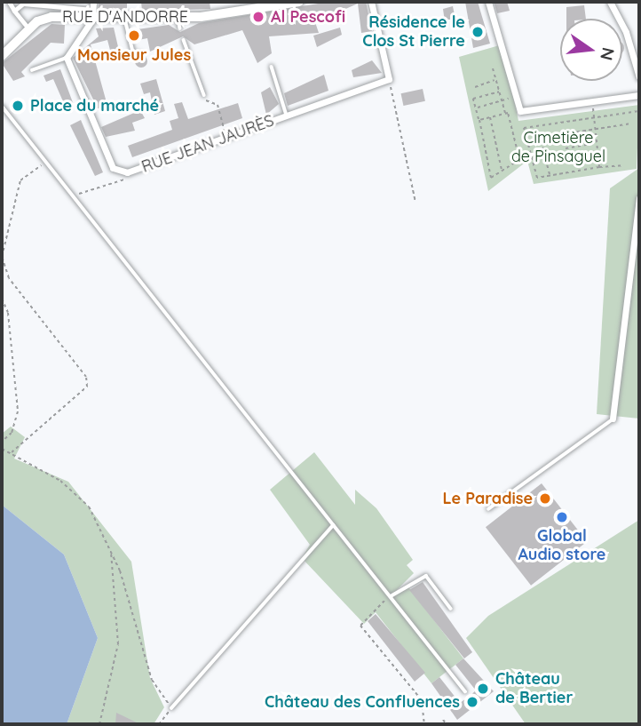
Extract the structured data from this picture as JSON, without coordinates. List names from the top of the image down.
{
  "streets": {
    "main road": ["RUE D'ANDORRE"],
    "street": ["RUE JEAN JAURÈS"]
  },
  "parks": ["Cimetière de Pinsaguel"],
  "places": [
    "Al Pescofi",
    "Résidence le Clos St Pierre",
    "Monsieur Jules",
    "Place du marché",
    "Le Paradise",
    "Global Audio store",
    "Château de Bertier",
    "Château des Confluences"
  ],
  "north": "right"
}
